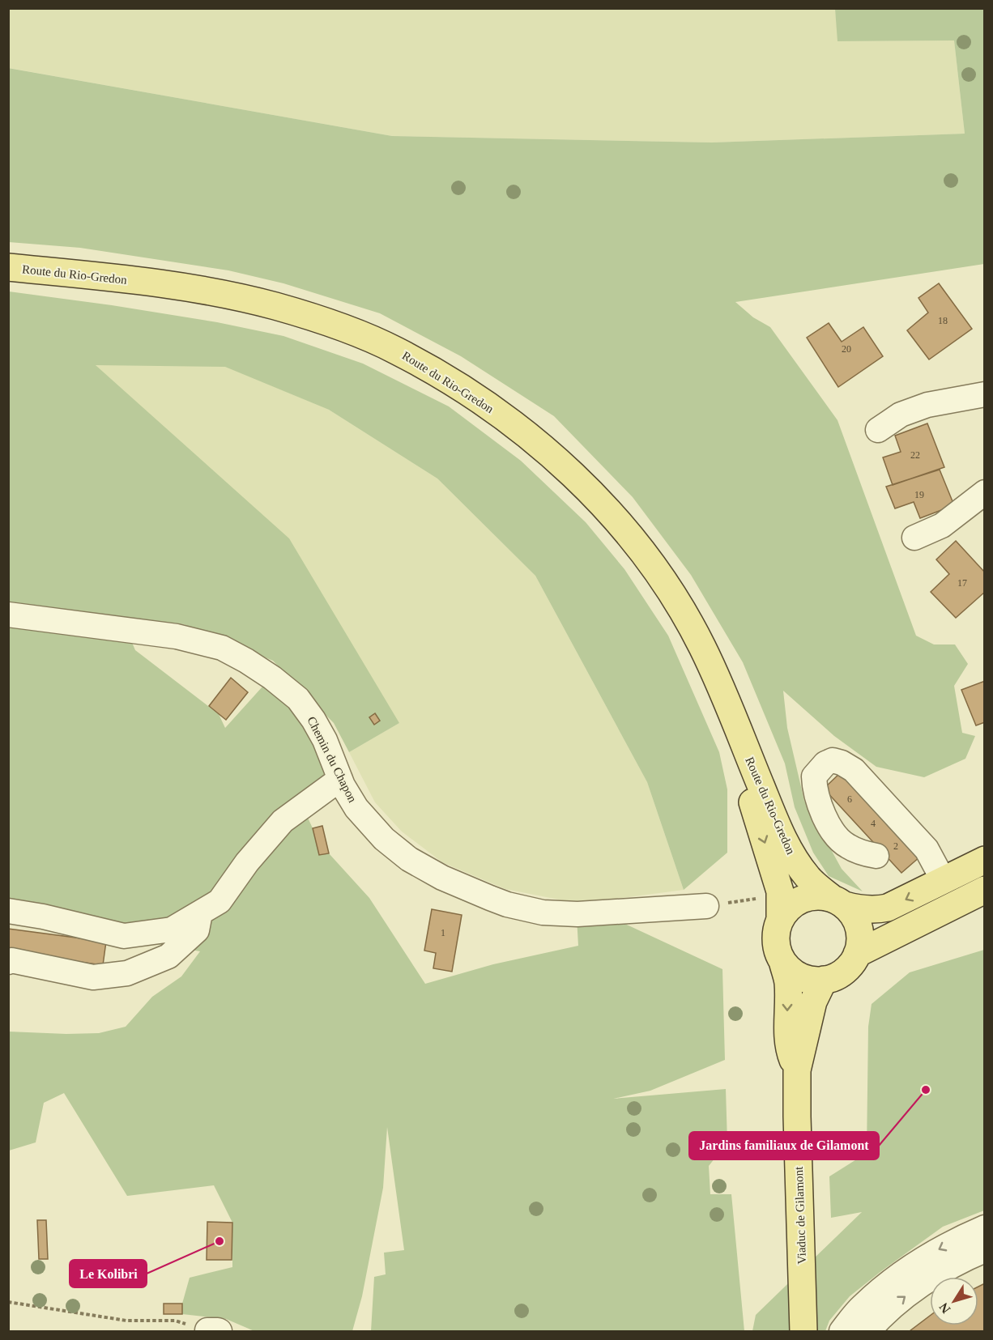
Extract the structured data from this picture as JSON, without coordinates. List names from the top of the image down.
{
  "streets": {
    "main road": ["Route du Rio-Gredon", "Viaduc de Gilamont"],
    "street": ["Chemin du Chapon"]
  },
  "crossings": [
    ["Route du Rio-Gredon", "Viaduc de Gilamont"]
  ],
  "places": ["Jardins familiaux de Gilamont", "Le Kolibri"],
  "house_numbers": [
    "18",
    "20",
    "22",
    "19",
    "17",
    "6",
    "4",
    "2",
    "1"
  ],
  "north": "bottom left"
}
